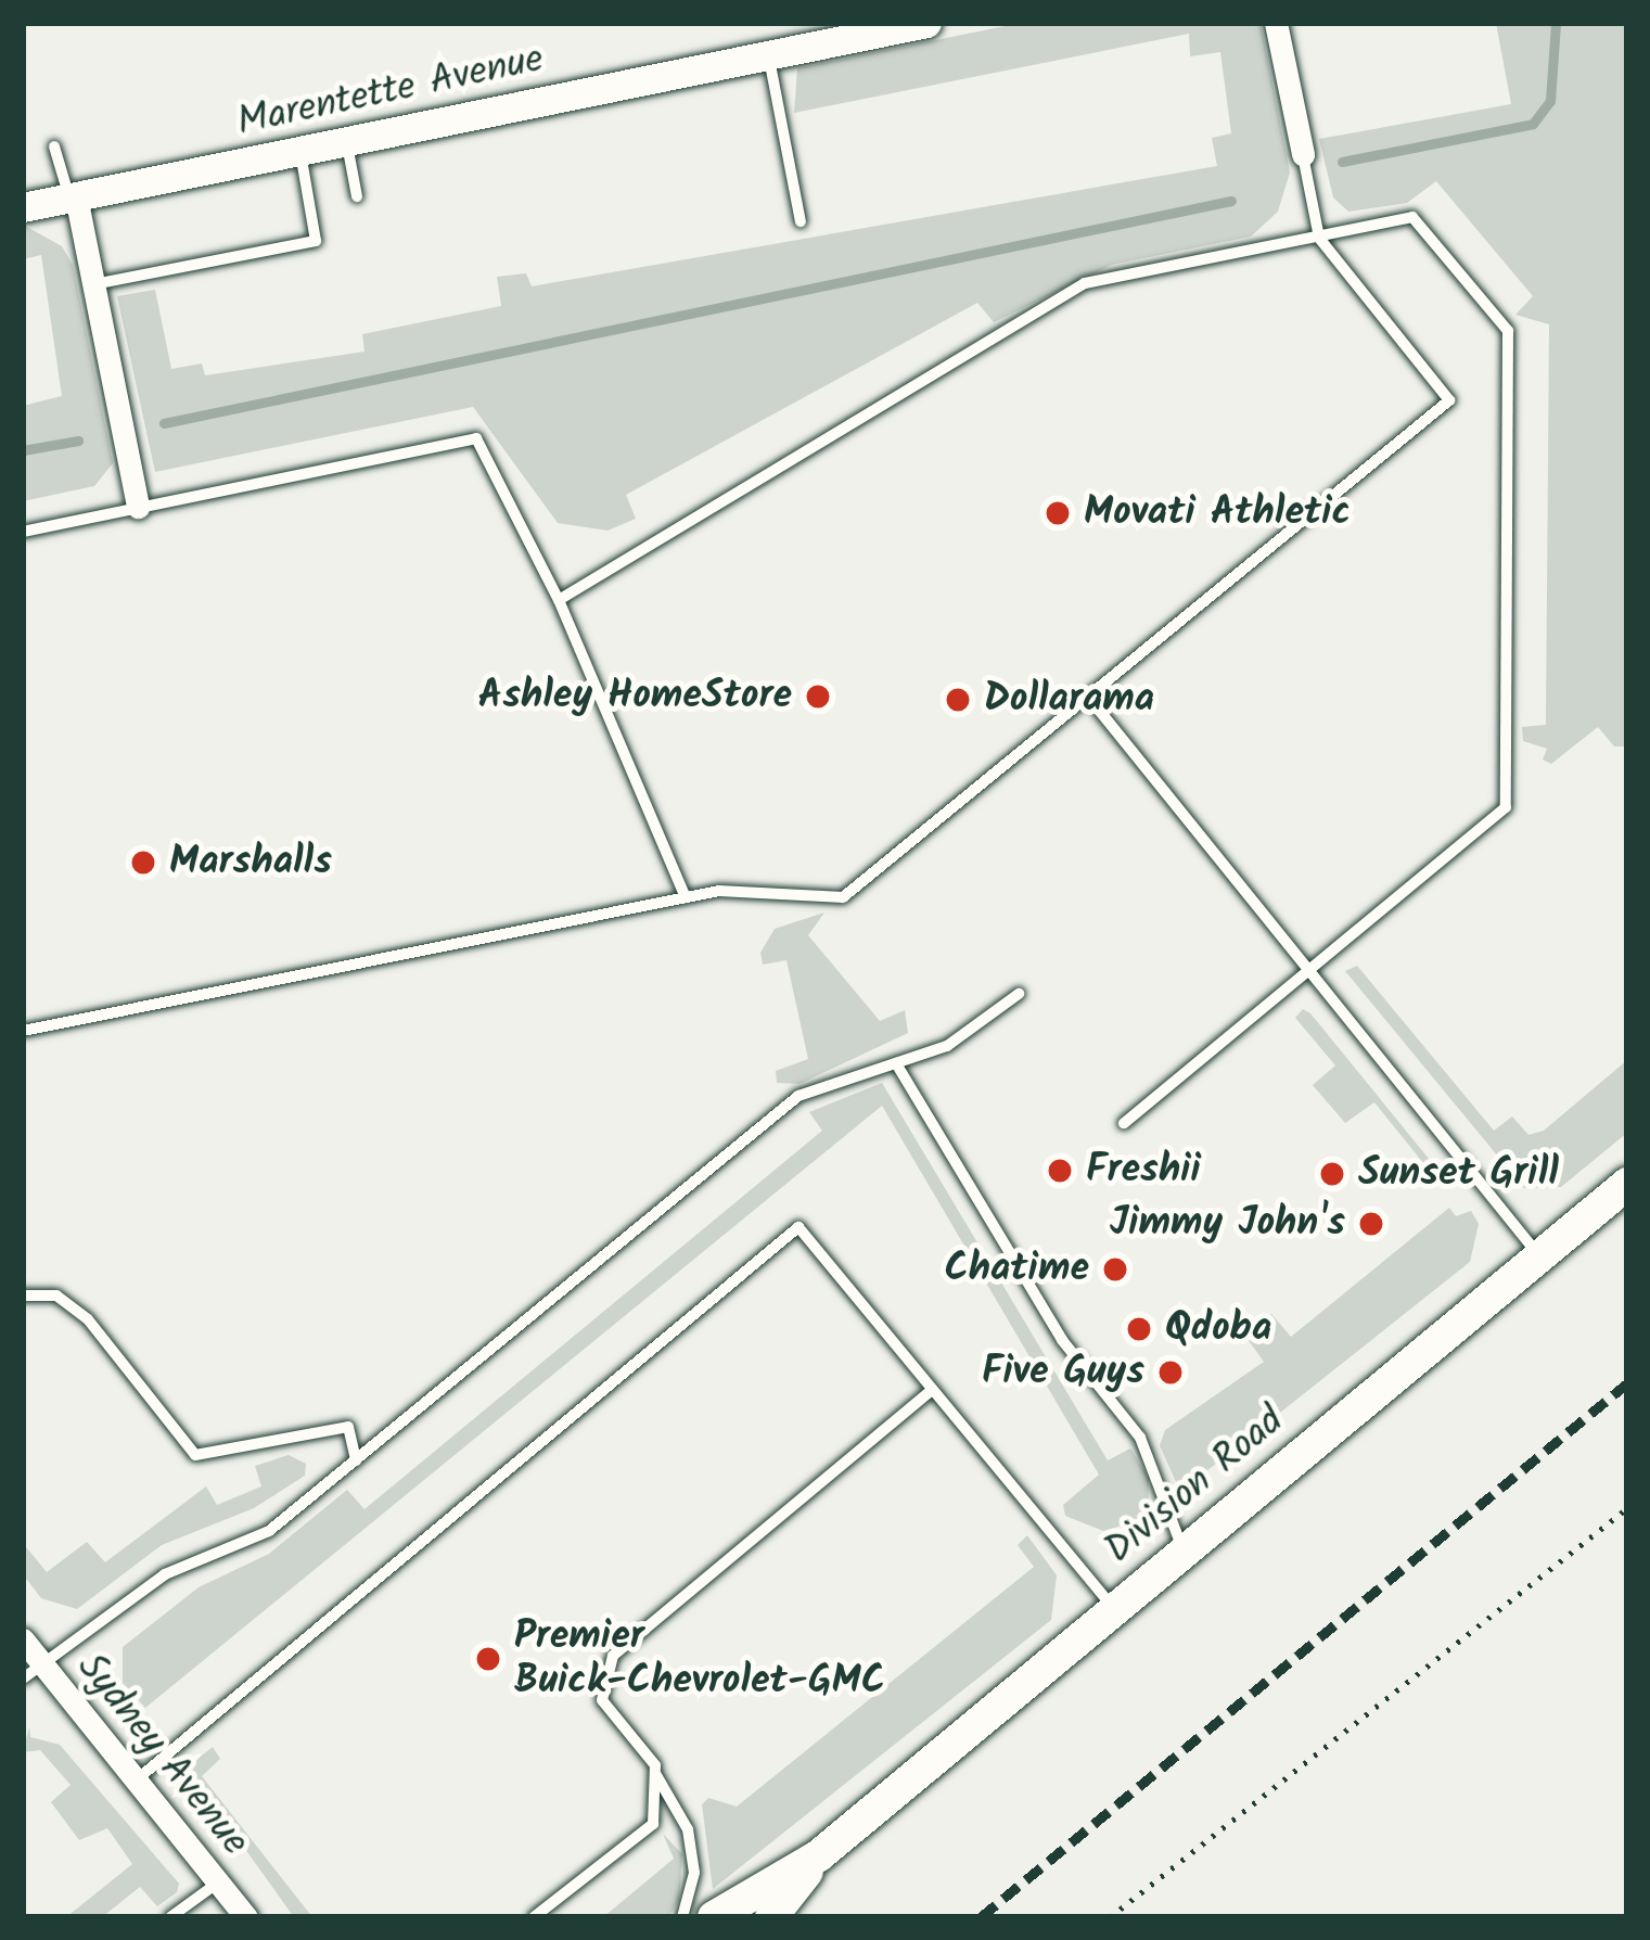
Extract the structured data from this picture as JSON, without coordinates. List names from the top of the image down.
{
  "streets": {
    "main road": ["Division Road"],
    "street": ["Marentette Avenue", "Sydney Avenue"]
  },
  "places": [
    "Movati Athletic",
    "Ashley HomeStore",
    "Dollarama",
    "Marshalls",
    "Freshii",
    "Sunset Grill",
    "Jimmy John's",
    "Chatime",
    "Qdoba",
    "Five Guys",
    "Premier Buick-Chevrolet-GMC"
  ]
}
